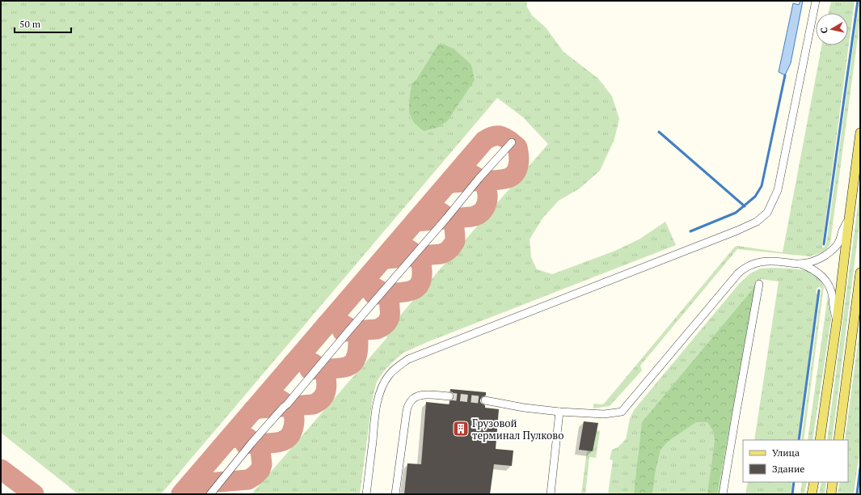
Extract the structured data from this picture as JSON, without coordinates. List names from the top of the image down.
{
  "places": {
    "building": ["Грузовой терминал Пулково"]
  },
  "legend": ["Улица", "Здание"],
  "scale_bar": "50 m",
  "north": "left"
}
